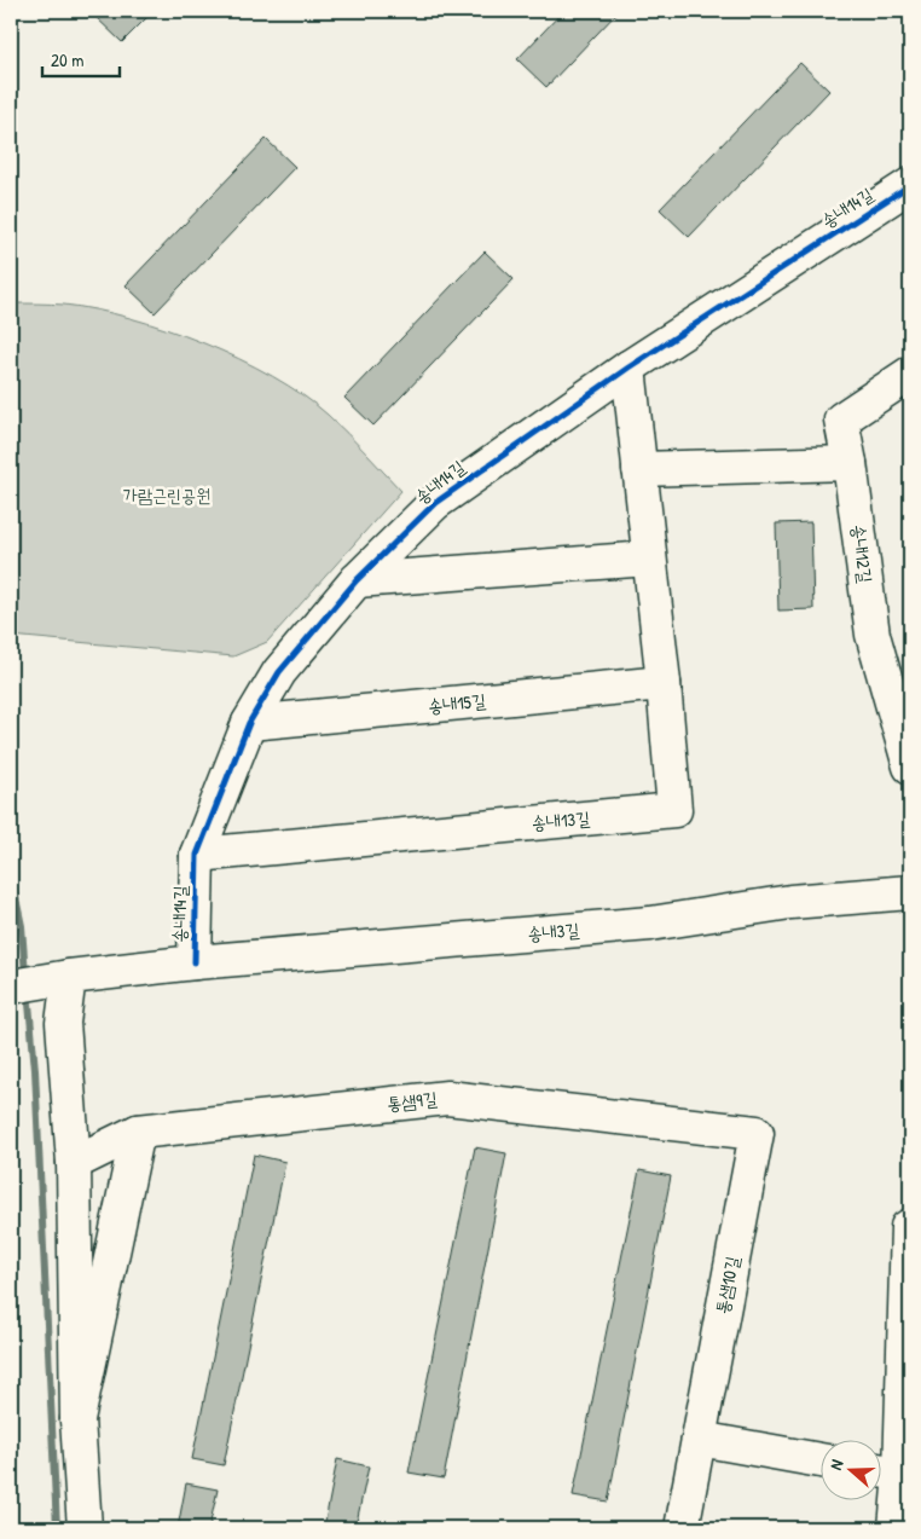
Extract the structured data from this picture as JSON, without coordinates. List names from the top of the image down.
{
  "streets": {
    "street": [
      "송내14길",
      "송내12길",
      "송내15길",
      "송내13길",
      "송내3길",
      "통샘9길",
      "통샘10길"
    ]
  },
  "crossings": [
    ["송내14길", "송내15길"],
    ["송내14길", "송내13길"],
    ["송내14길", "송내3길"],
    ["송내15길", "송내13길"],
    ["통샘9길", "통샘10길"]
  ],
  "parks": ["가람근린공원"],
  "scale_bar": "20 m",
  "north": "left"
}
